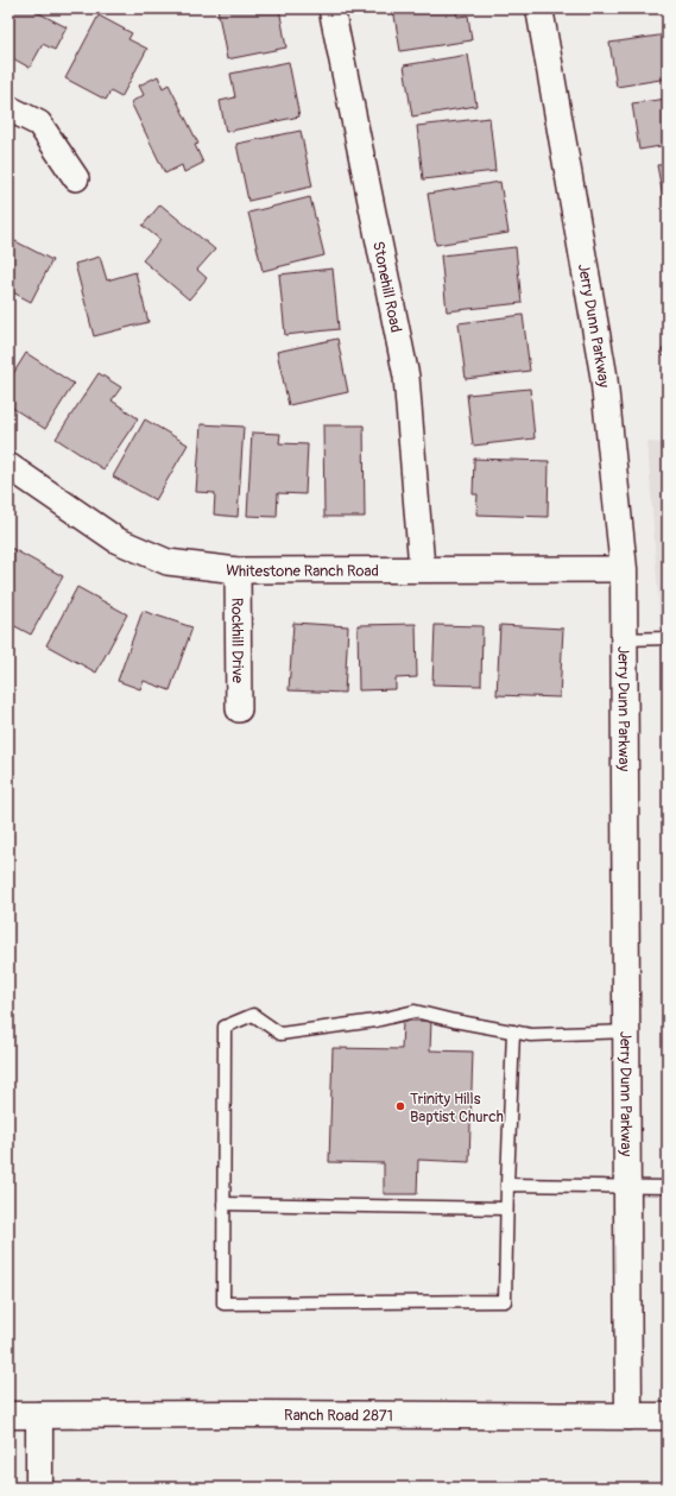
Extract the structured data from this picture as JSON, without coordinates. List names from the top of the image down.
{
  "streets": {
    "street": [
      "Stonehill Road",
      "Jerry Dunn Parkway",
      "Whitestone Ranch Road",
      "Rockhill Drive",
      "Ranch Road 2871"
    ]
  },
  "crossings": [
    ["Stonehill Road", "Whitestone Ranch Road"],
    ["Jerry Dunn Parkway", "Whitestone Ranch Road"],
    ["Jerry Dunn Parkway", "Ranch Road 2871"],
    ["Whitestone Ranch Road", "Rockhill Drive"]
  ],
  "places": ["Trinity Hills Baptist Church"]
}
